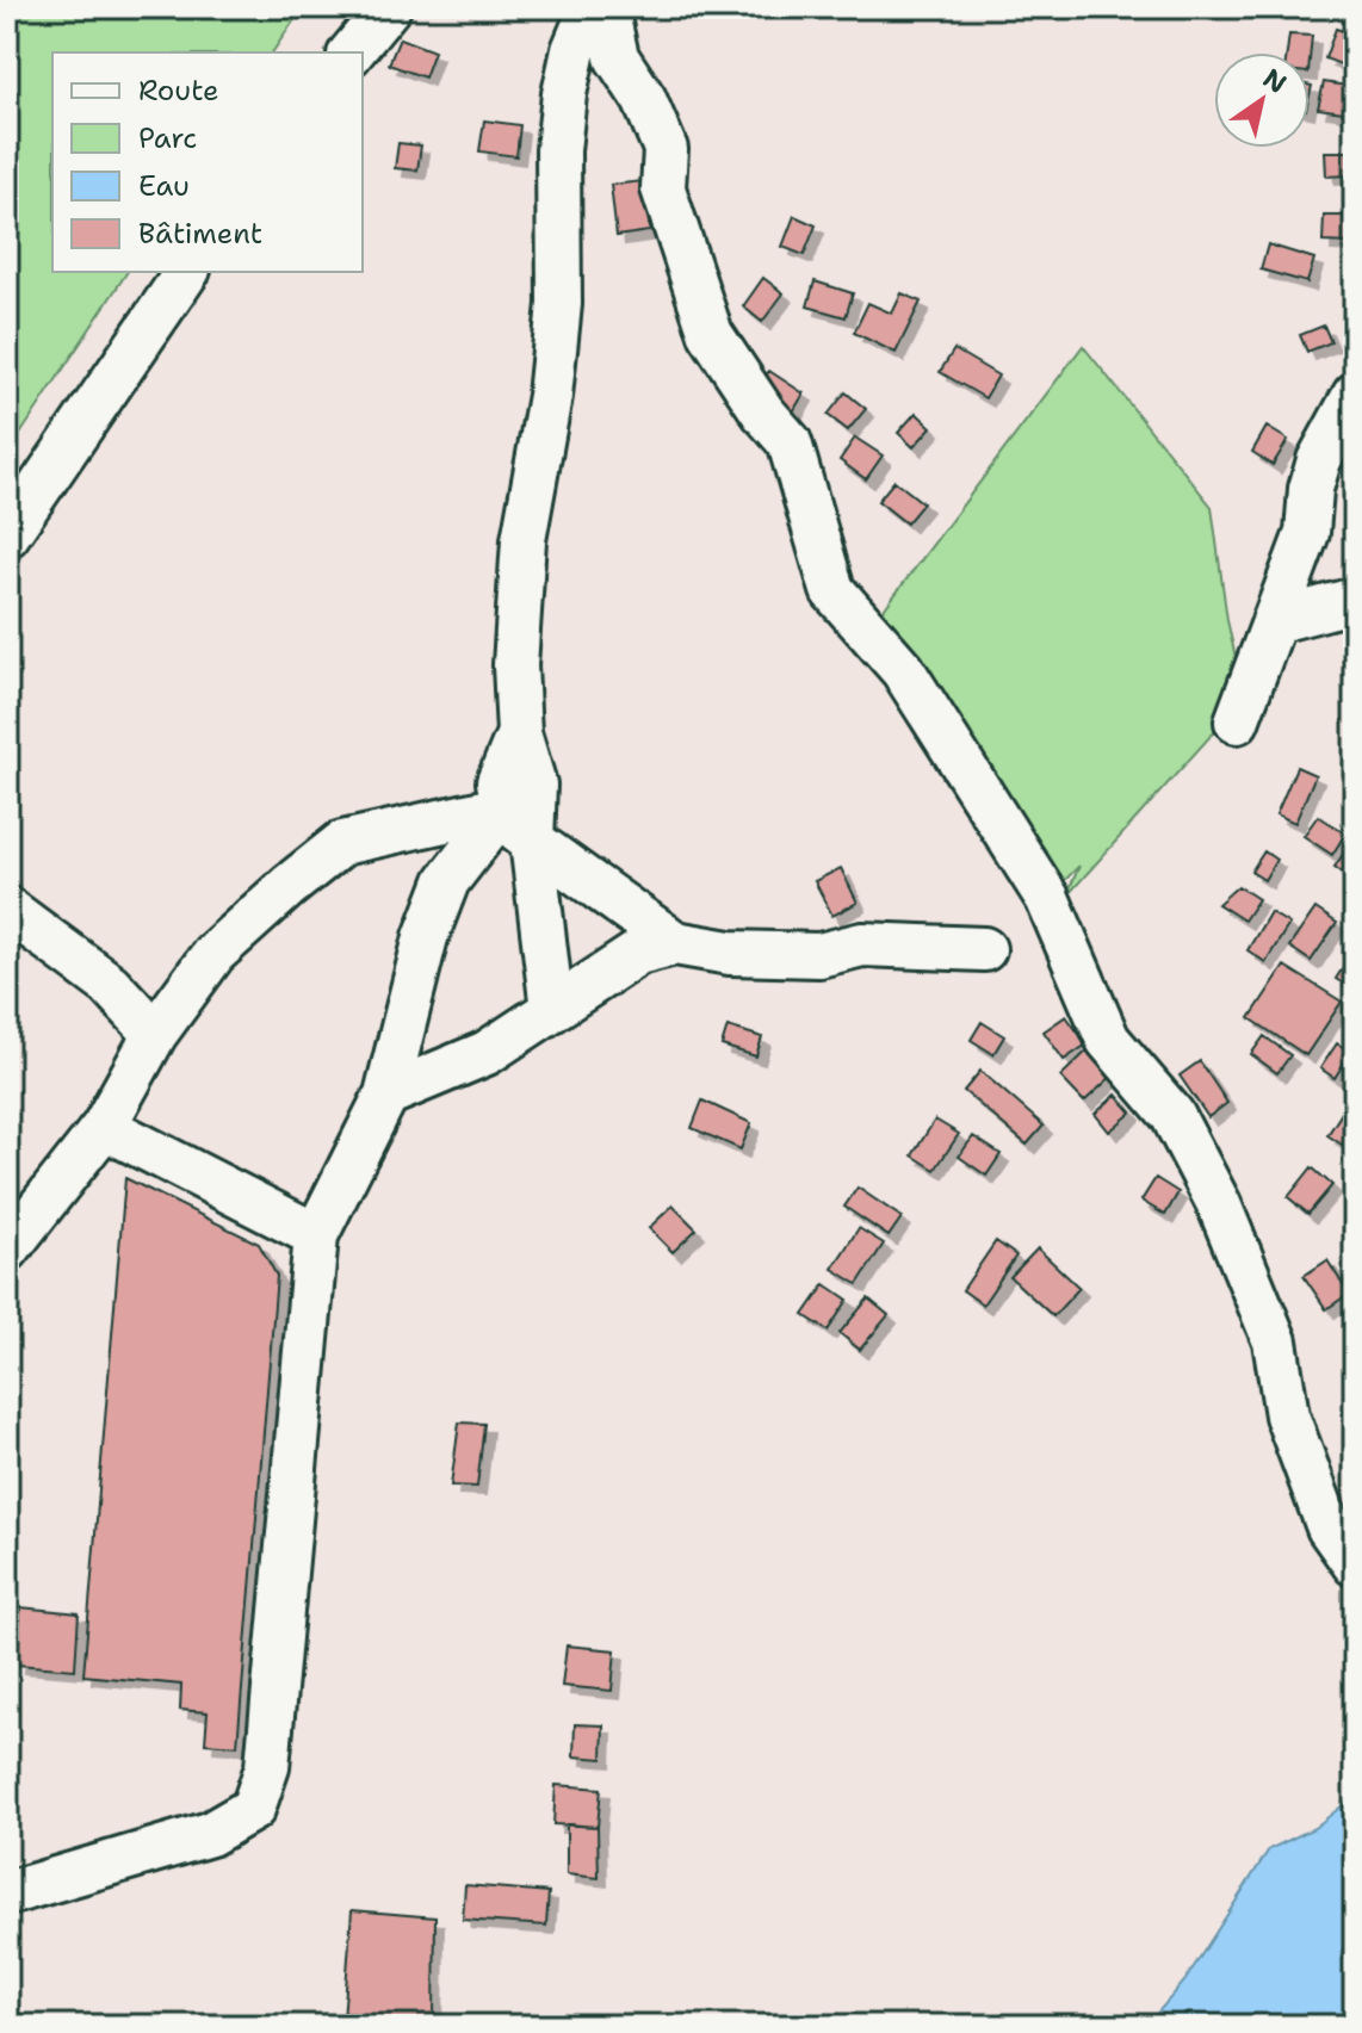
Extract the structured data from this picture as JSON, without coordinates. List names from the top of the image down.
{
  "legend": [
    "Route",
    "Parc",
    "Eau",
    "Bâtiment"
  ],
  "north": "top right"
}
